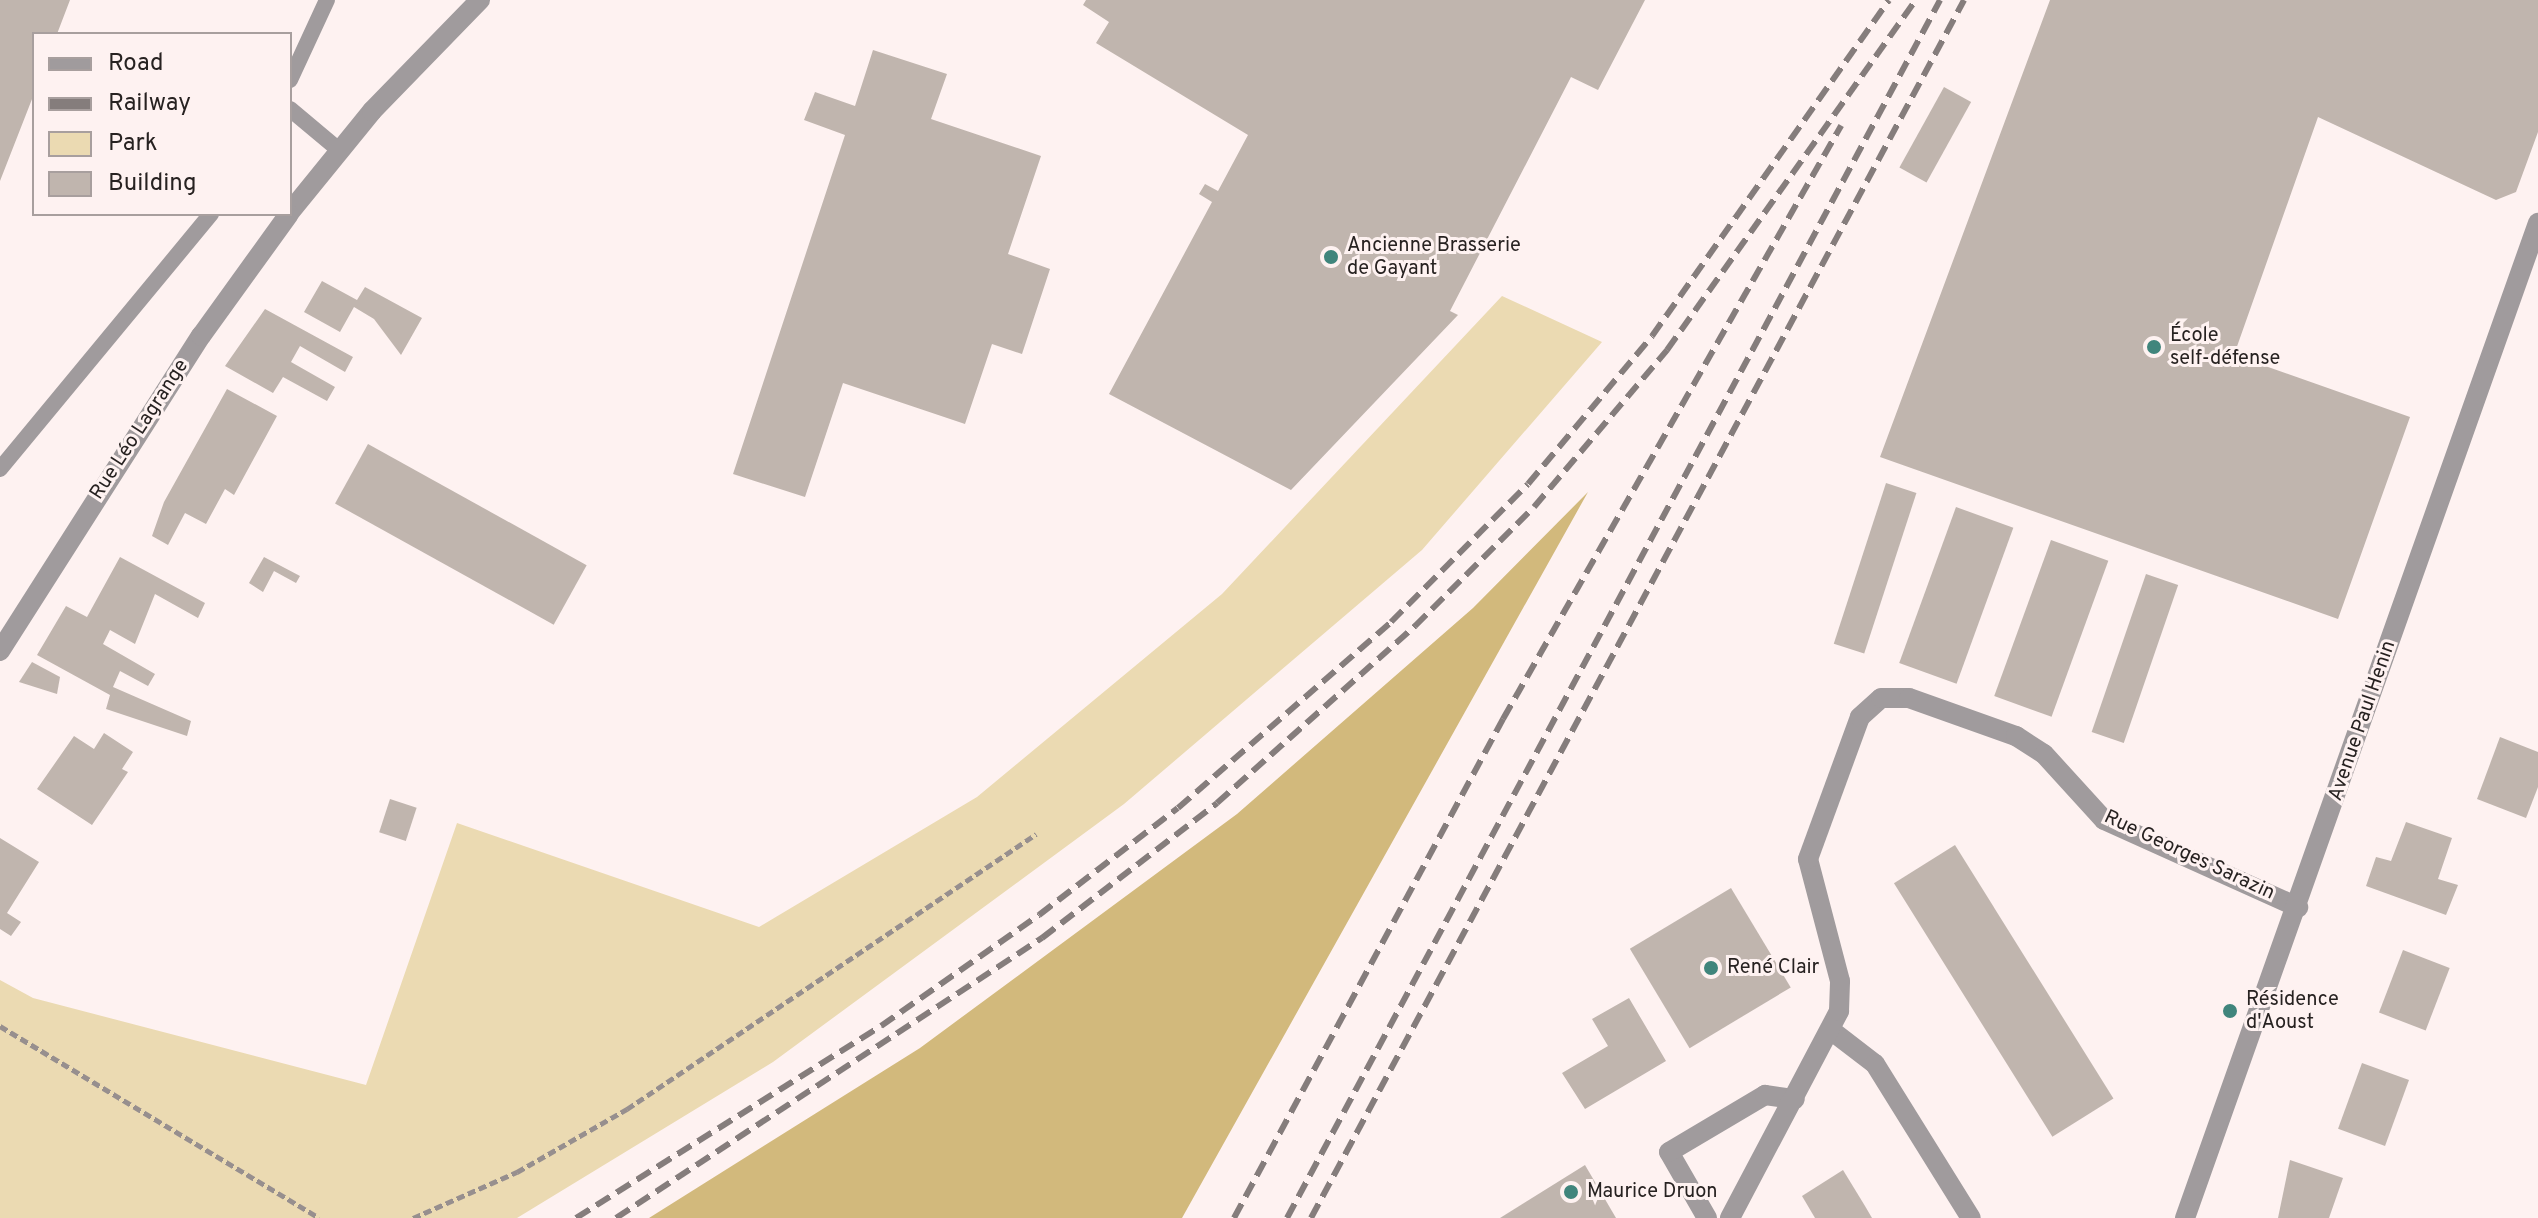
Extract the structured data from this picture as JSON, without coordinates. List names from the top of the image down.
{
  "streets": {
    "street": ["Rue Léo Lagrange", "Avenue Paul Henin", "Rue Georges Sarazin"]
  },
  "crossings": [
    ["Avenue Paul Henin", "Rue Georges Sarazin"]
  ],
  "places": [
    "Ancienne Brasserie de Gayant",
    "École self-défense",
    "René Clair",
    "Résidence d'Aoust",
    "Maurice Druon"
  ],
  "legend": [
    "Road",
    "Railway",
    "Park",
    "Building"
  ]
}
